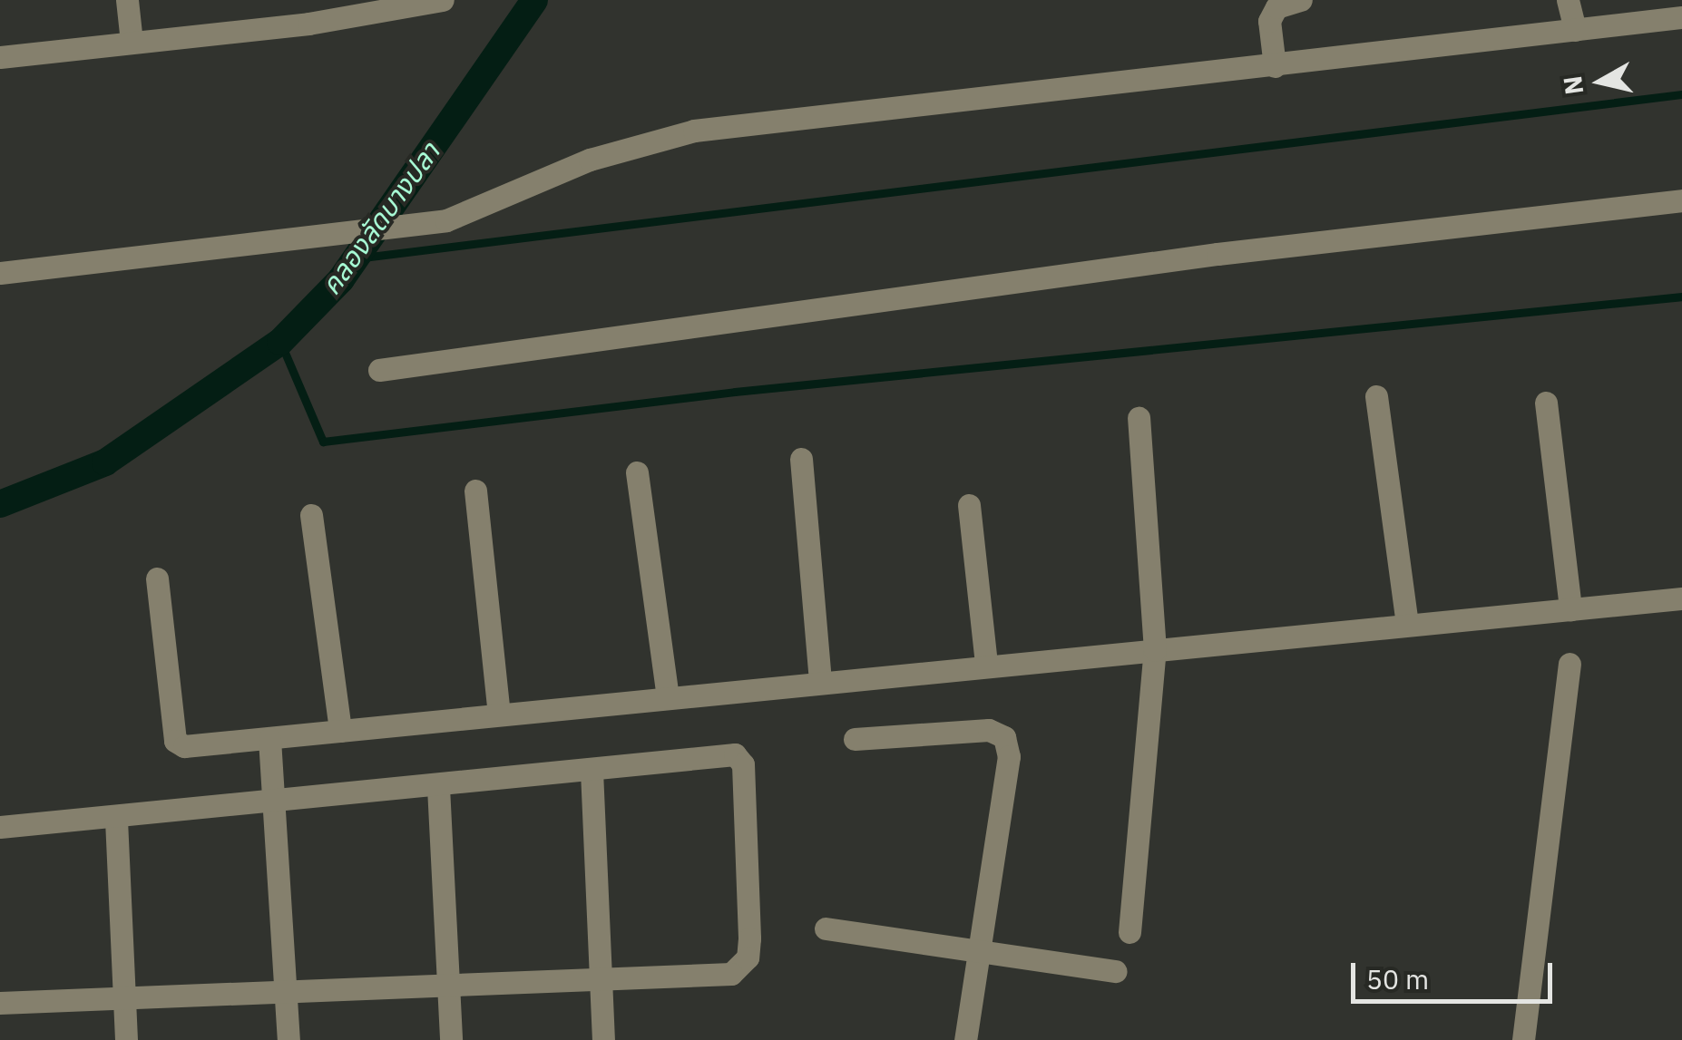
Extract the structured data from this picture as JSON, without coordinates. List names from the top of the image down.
{
  "water": ["คลองลัดบางปลา"],
  "scale_bar": "50 m",
  "north": "left"
}
